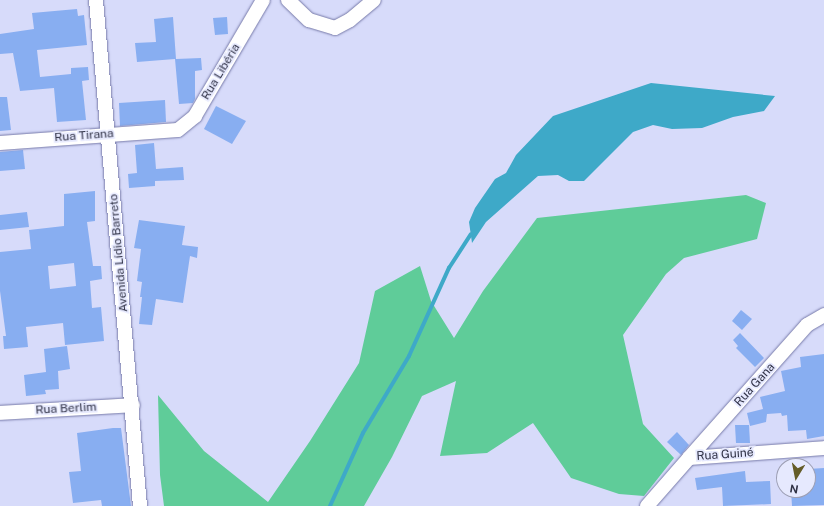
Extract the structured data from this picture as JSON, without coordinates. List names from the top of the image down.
{
  "streets": {
    "street": [
      "Rua Libéria",
      "Rua Tirana",
      "Avenida Lídio Barreto",
      "Rua Gana",
      "Rua Berlim",
      "Rua Guiné"
    ]
  },
  "crossings": [
    ["Rua Libéria", "Rua Tirana"],
    ["Rua Tirana", "Avenida Lídio Barreto"],
    ["Avenida Lídio Barreto", "Rua Berlim"],
    ["Rua Gana", "Rua Guiné"]
  ],
  "north": "bottom"
}
